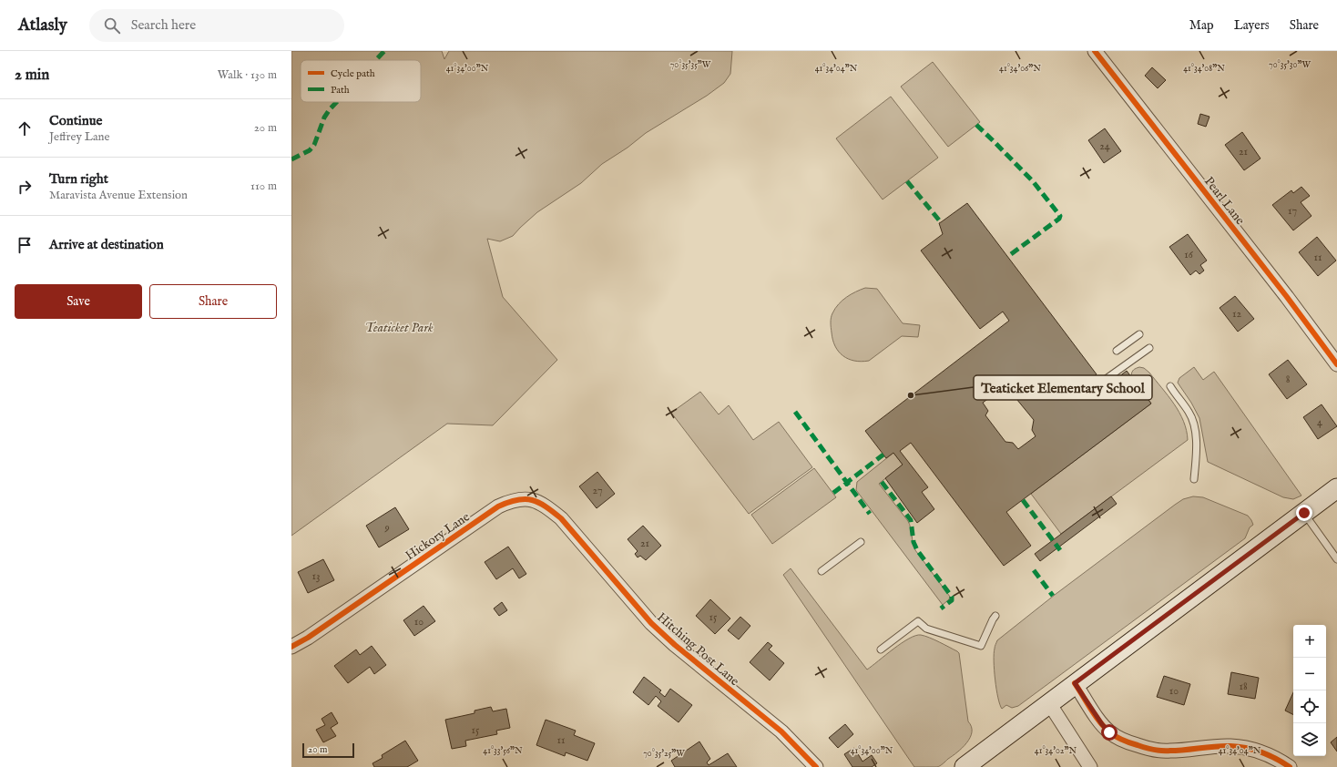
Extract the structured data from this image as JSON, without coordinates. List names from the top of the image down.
{
  "streets": {
    "street": ["Pearl Lane", "Hickory Lane", "Hitching Post Lane"]
  },
  "crossings": [
    ["Hickory Lane", "Hitching Post Lane"]
  ],
  "parks": ["Teaticket Park"],
  "places": ["Teaticket Elementary School"],
  "house_numbers": [
    "24",
    "21",
    "17",
    "16",
    "11",
    "12",
    "8",
    "4",
    "27",
    "9",
    "21",
    "13",
    "15",
    "10",
    "18",
    "10",
    "15",
    "11"
  ],
  "legend": ["Cycle path", "Path"],
  "scale_bar": "20 m",
  "page": {
    "header": "Atlasly",
    "search": "Search here",
    "nav": ["Map", "Layers", "Share"],
    "heading": ["2 min", "Walk · 130 m"],
    "list": [
      ["Continue", "Jeffrey Lane", "20 m"],
      ["Turn right", "Maravista Avenue Extension", "110 m"],
      "Arrive at destination"
    ],
    "buttons": ["Save", "Share"],
    "map_buttons": ["+", "−"],
    "scale": "20 m"
  },
  "coordinates": [
    "70°35'35\"W",
    "70°35'30\"W",
    "41°34'00\"N",
    "41°34'06\"N",
    "41°34'08\"N",
    "41°34'04\"N",
    "41°33'56\"N",
    "41°34'02\"N",
    "70°35'25\"W"
  ]
}
